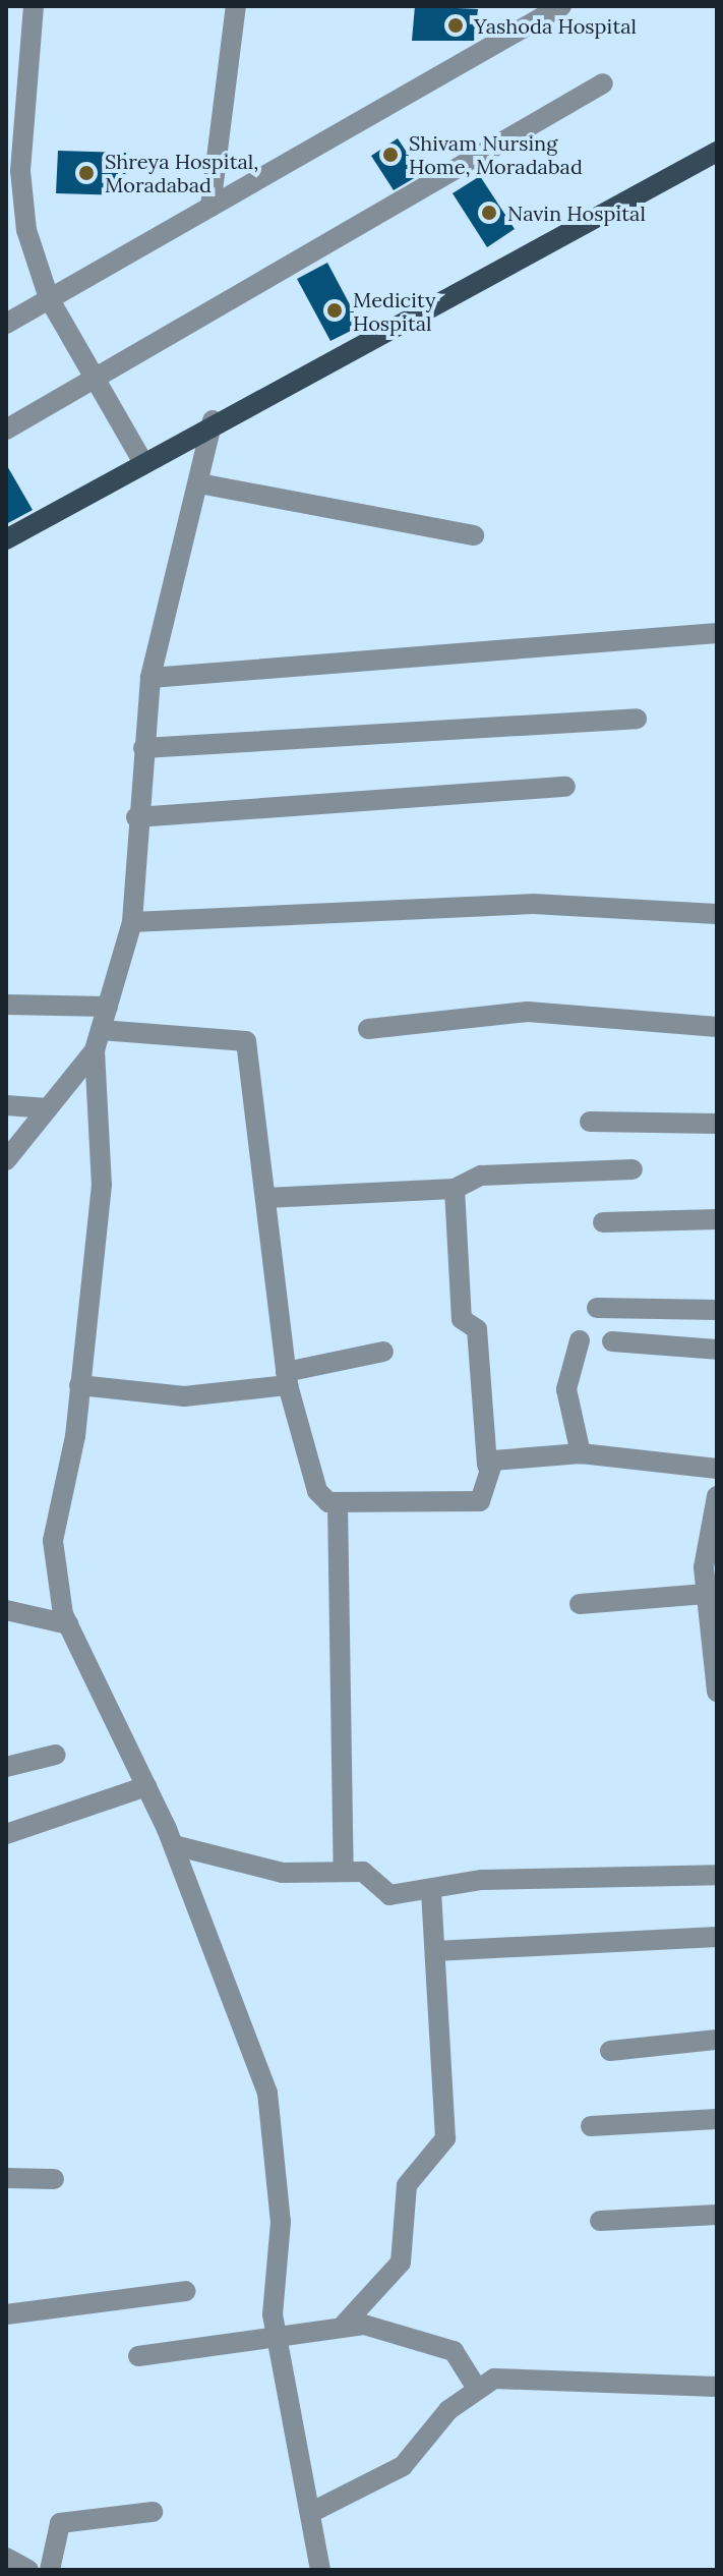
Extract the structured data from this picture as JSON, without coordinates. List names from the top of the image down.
{
  "places": [
    "Yashoda Hospital",
    "Shivam Nursing Home, Moradabad",
    "Shreya Hospital, Moradabad",
    "Navin Hospital",
    "Medicity Hospital"
  ]
}
